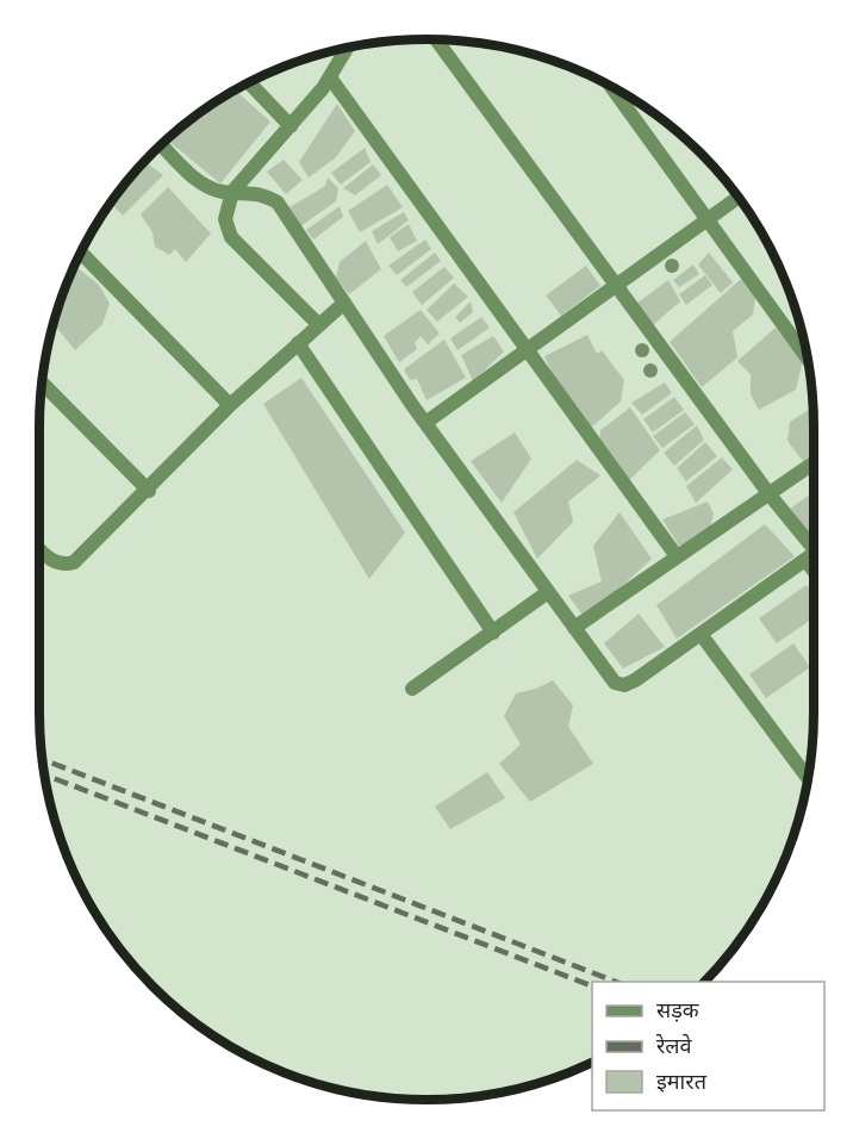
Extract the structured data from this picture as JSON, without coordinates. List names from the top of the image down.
{
  "legend": ["सड़क", "रेलवे", "इमारत"]
}
